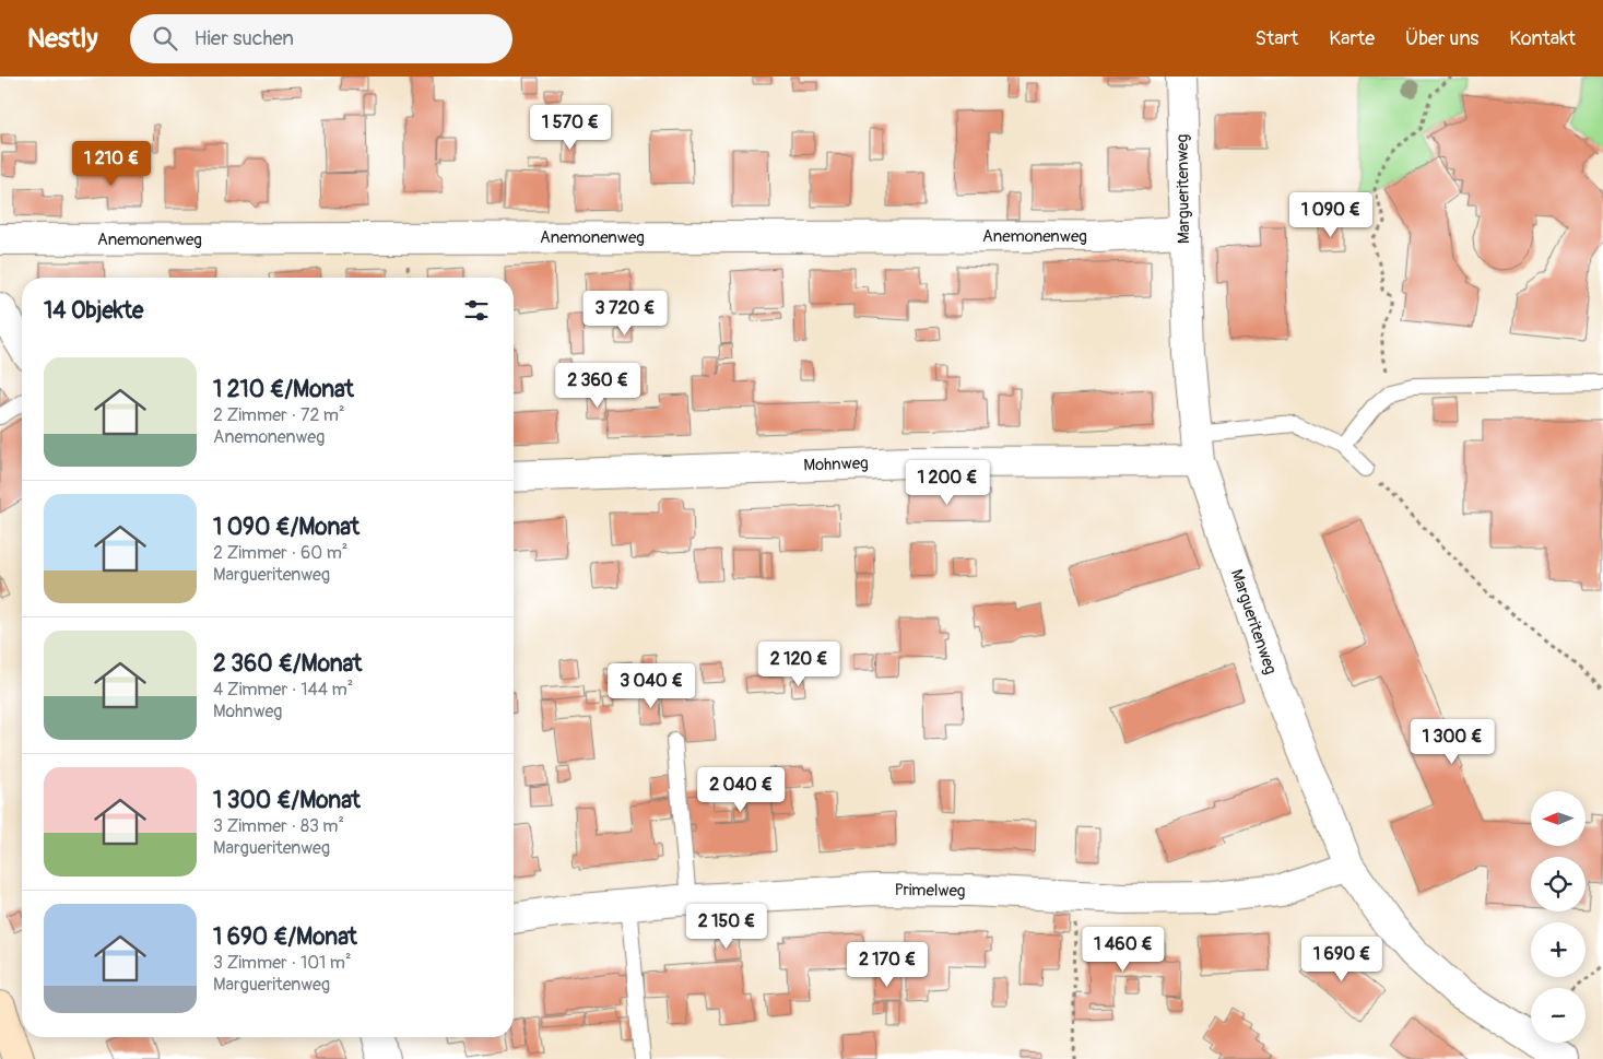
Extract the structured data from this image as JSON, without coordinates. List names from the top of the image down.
{
  "streets": {
    "street": [
      "Margueritenweg",
      "Anemonenweg",
      "Mohnweg",
      "Primelweg"
    ]
  },
  "crossings": [
    ["Margueritenweg", "Anemonenweg"],
    ["Margueritenweg", "Mohnweg"],
    ["Margueritenweg", "Primelweg"]
  ],
  "north": "left",
  "page": {
    "header": "Nestly",
    "search": "Hier suchen",
    "nav": [
      "Start",
      "Karte",
      "Über uns",
      "Kontakt"
    ],
    "price": [
      "1 570 €",
      "1 210 €",
      "1 090 €",
      "3 720 €",
      "2 360 €",
      "1 200 €",
      "2 120 €",
      "3 040 €",
      "1 300 €",
      "2 040 €",
      "2 150 €",
      "1 460 €",
      "1 690 €",
      "2 170 €"
    ],
    "heading": "14 Objekte",
    "list": [
      {
        "name": "1 210 €/Monat",
        "note": "2 Zimmer · 72 m² · Anemonenweg"
      },
      {
        "name": "1 090 €/Monat",
        "note": "2 Zimmer · 60 m² · Margueritenweg"
      },
      {
        "name": "2 360 €/Monat",
        "note": "4 Zimmer · 144 m² · Mohnweg"
      },
      {
        "name": "1 300 €/Monat",
        "note": "3 Zimmer · 83 m² · Margueritenweg"
      },
      {
        "name": "1 690 €/Monat",
        "note": "3 Zimmer · 101 m² · Margueritenweg"
      }
    ],
    "map_buttons": ["+", "−"]
  }
}
